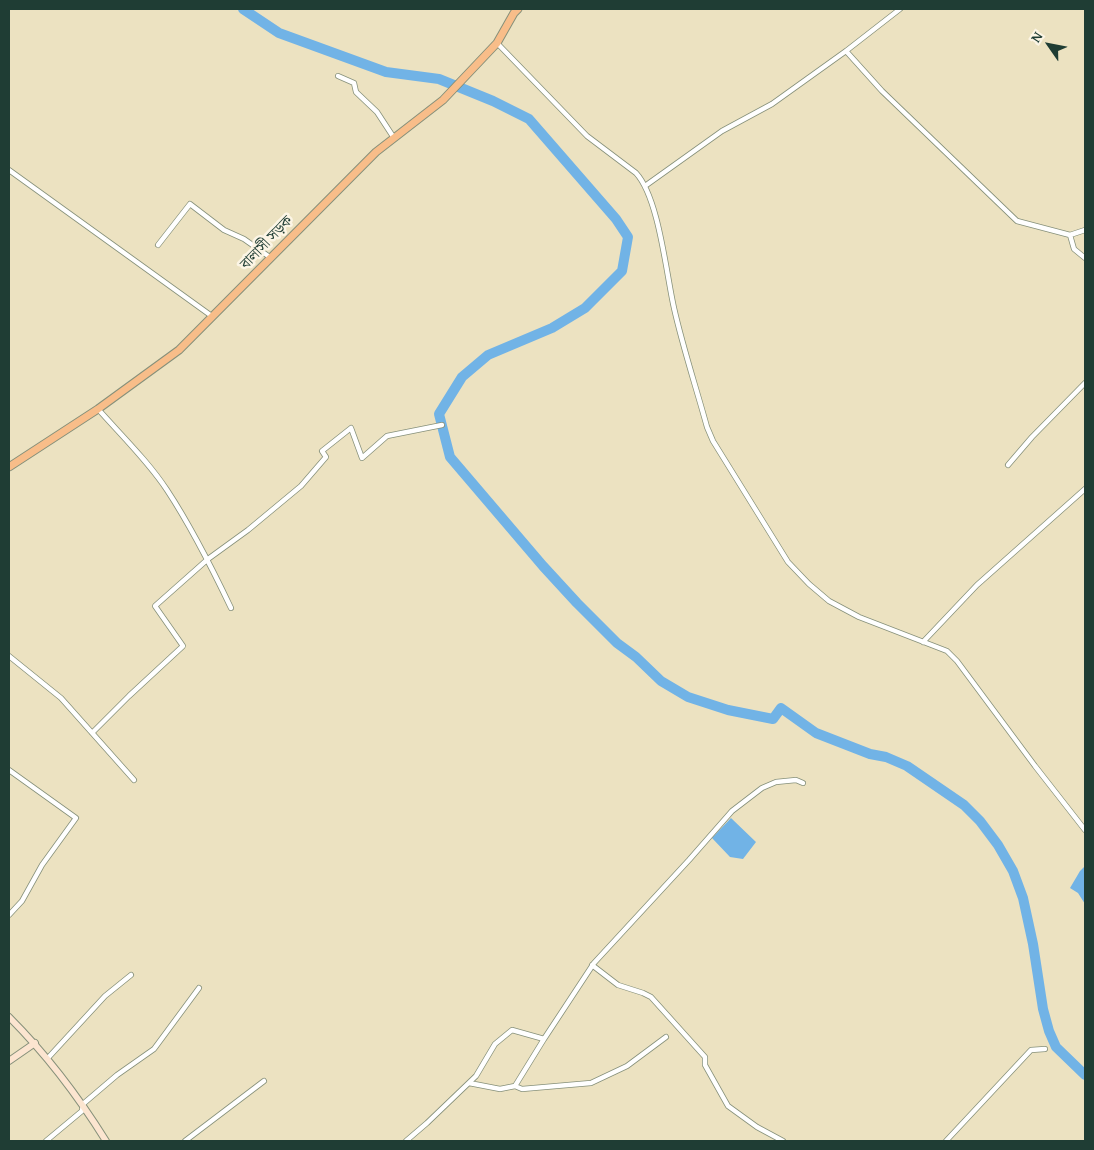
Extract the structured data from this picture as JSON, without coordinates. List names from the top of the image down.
{
  "streets": {
    "main road": ["বালাসী সড়ক"]
  },
  "north": "top left"
}
